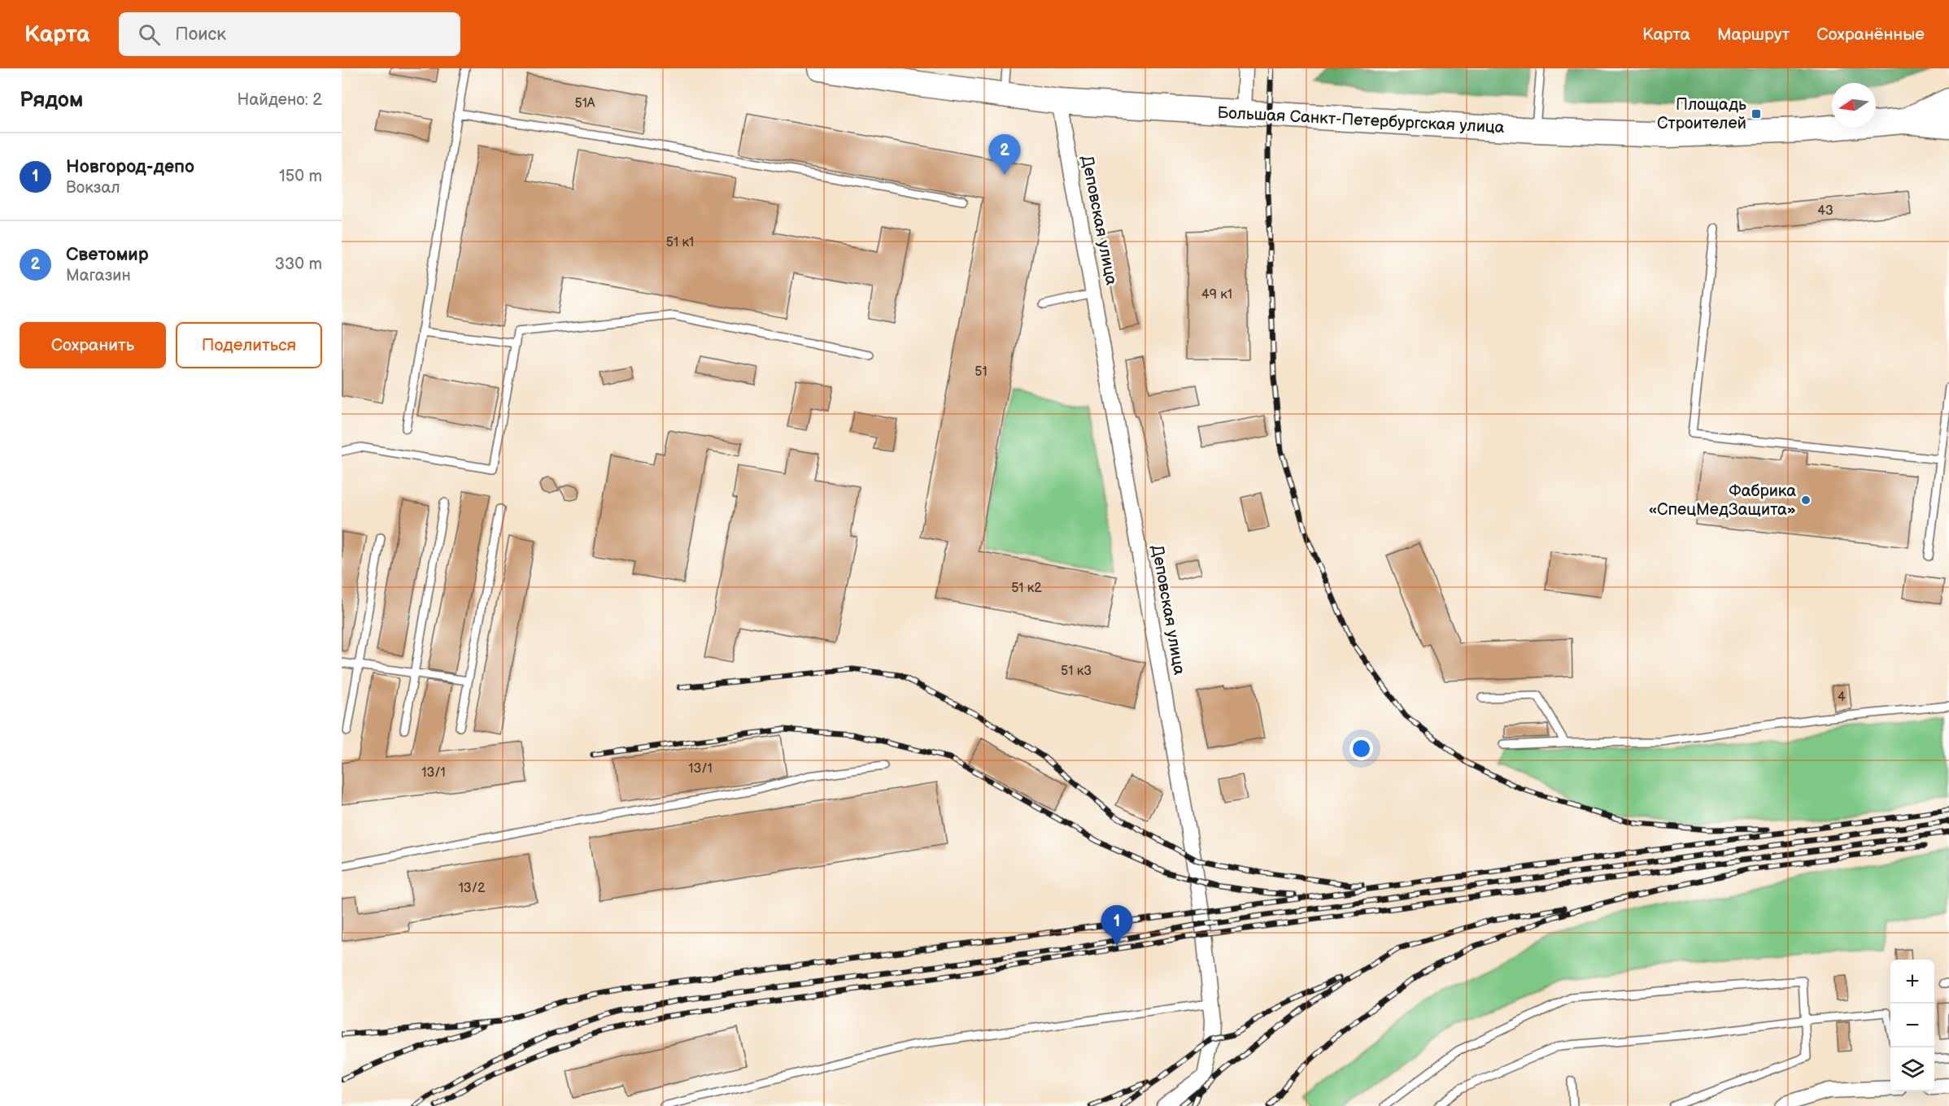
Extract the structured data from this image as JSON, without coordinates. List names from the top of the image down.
{
  "streets": {
    "main road": ["Большая Санкт-Петербургская улица"],
    "street": ["Деповская улица"]
  },
  "crossings": [
    ["Большая Санкт-Петербургская улица", "Деповская улица"]
  ],
  "places": {
    "transit": ["Площадь Строителей"],
    "other": ["Фабрика «СпецМедЗащита»"]
  },
  "house_numbers": [
    "51А",
    "43",
    "51 к1",
    "49 к1",
    "51",
    "51 к2",
    "51 к3",
    "4",
    "13/1",
    "13/1",
    "13/2"
  ],
  "north": "left",
  "page": {
    "header": "Карта",
    "search": "Поиск",
    "nav": ["Карта", "Маршрут", "Сохранённые"],
    "heading": ["Рядом", "Найдено: 2"],
    "list": [
      {
        "mark": "1",
        "name": "Новгород-депо",
        "note": "Вокзал",
        "value": "150 m"
      },
      {
        "mark": "2",
        "name": "Светомир",
        "note": "Магазин",
        "value": "330 m"
      }
    ],
    "pins": ["2", "1"],
    "buttons": ["Сохранить", "Поделиться"],
    "map_buttons": ["+", "−"]
  }
}
